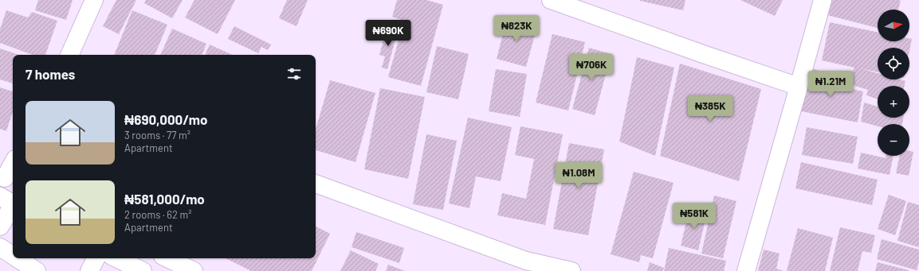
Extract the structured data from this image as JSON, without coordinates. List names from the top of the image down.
{
  "north": "right",
  "page": {
    "map_buttons": ["+", "−"],
    "price": [
      "₦823K",
      "₦690K",
      "₦706K",
      "₦1.21M",
      "₦385K",
      "₦1.08M",
      "₦581K"
    ],
    "heading": "7 homes",
    "list": [
      {
        "name": "₦690,000/mo",
        "note": "3 rooms · 77 m² · Apartment"
      },
      {
        "name": "₦581,000/mo",
        "note": "2 rooms · 62 m² · Apartment"
      }
    ]
  }
}
